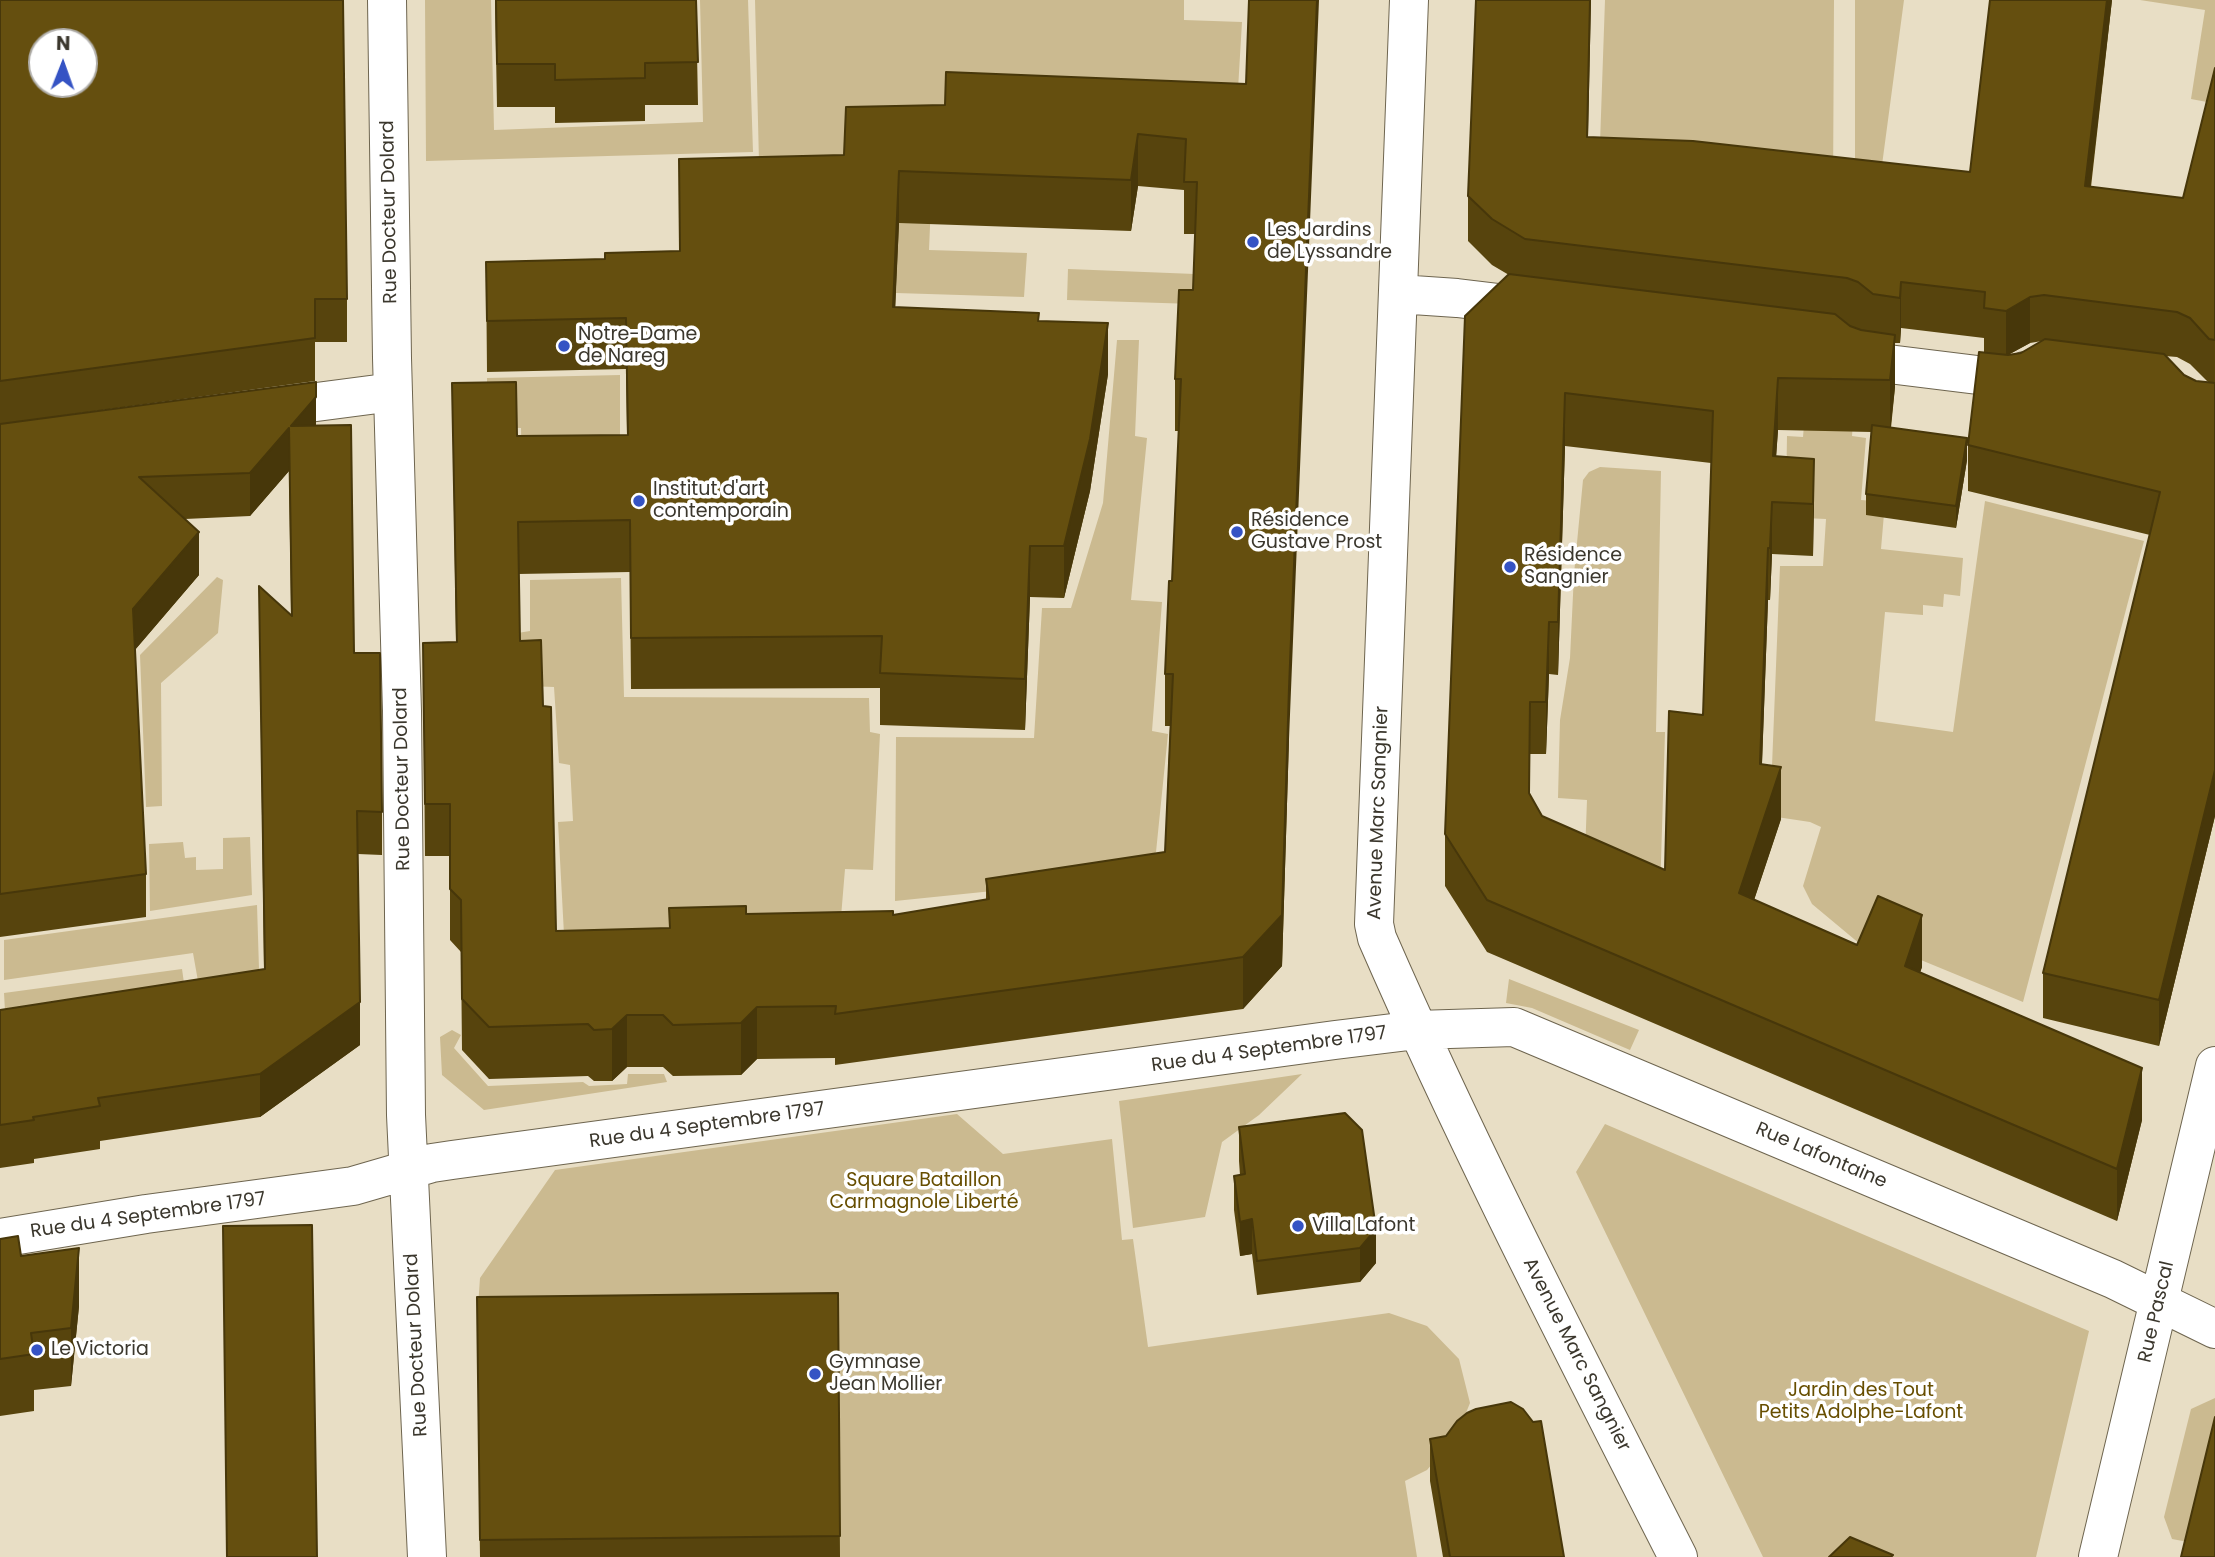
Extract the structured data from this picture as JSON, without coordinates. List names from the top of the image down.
{
  "streets": {
    "street": [
      "Rue Docteur Dolard",
      "Avenue Marc Sangnier",
      "Rue du 4 Septembre 1797",
      "Rue Lafontaine",
      "Rue Pascal"
    ]
  },
  "crossings": [
    ["Rue Docteur Dolard", "Rue du 4 Septembre 1797"],
    ["Avenue Marc Sangnier", "Rue du 4 Septembre 1797"],
    ["Avenue Marc Sangnier", "Rue Lafontaine"],
    ["Rue du 4 Septembre 1797", "Rue Lafontaine"],
    ["Rue Lafontaine", "Rue Pascal"]
  ],
  "parks": ["Square Bataillon Carmagnole Liberté", "Jardin des Tout Petits Adolphe-Lafont"],
  "places": [
    "Les Jardins de Lyssandre",
    "Notre-Dame de Nareg",
    "Institut d'art contemporain",
    "Résidence Gustave Prost",
    "Résidence Sangnier",
    "Villa Lafont",
    "Le Victoria",
    "Gymnase Jean Mollier"
  ],
  "north": "top"
}
